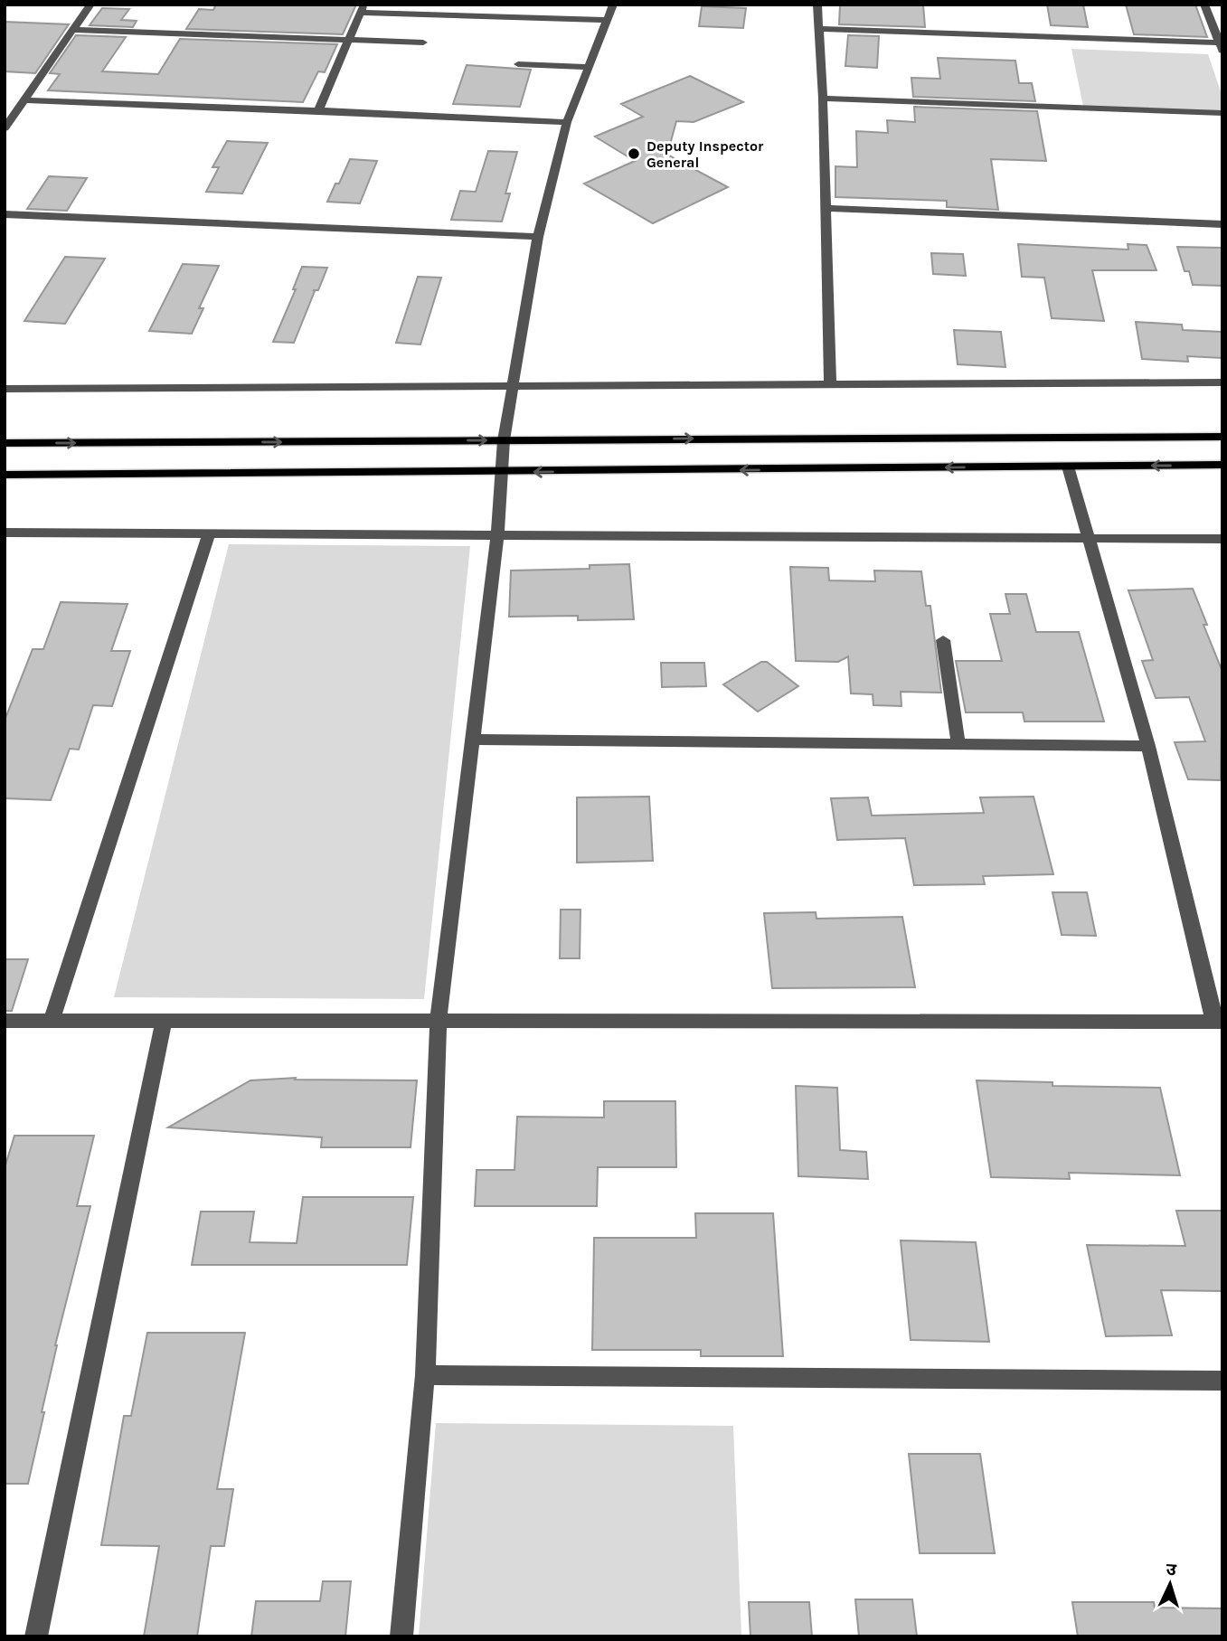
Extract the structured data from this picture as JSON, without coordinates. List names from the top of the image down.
{
  "places": ["Deputy Inspector General"],
  "north": "top"
}
